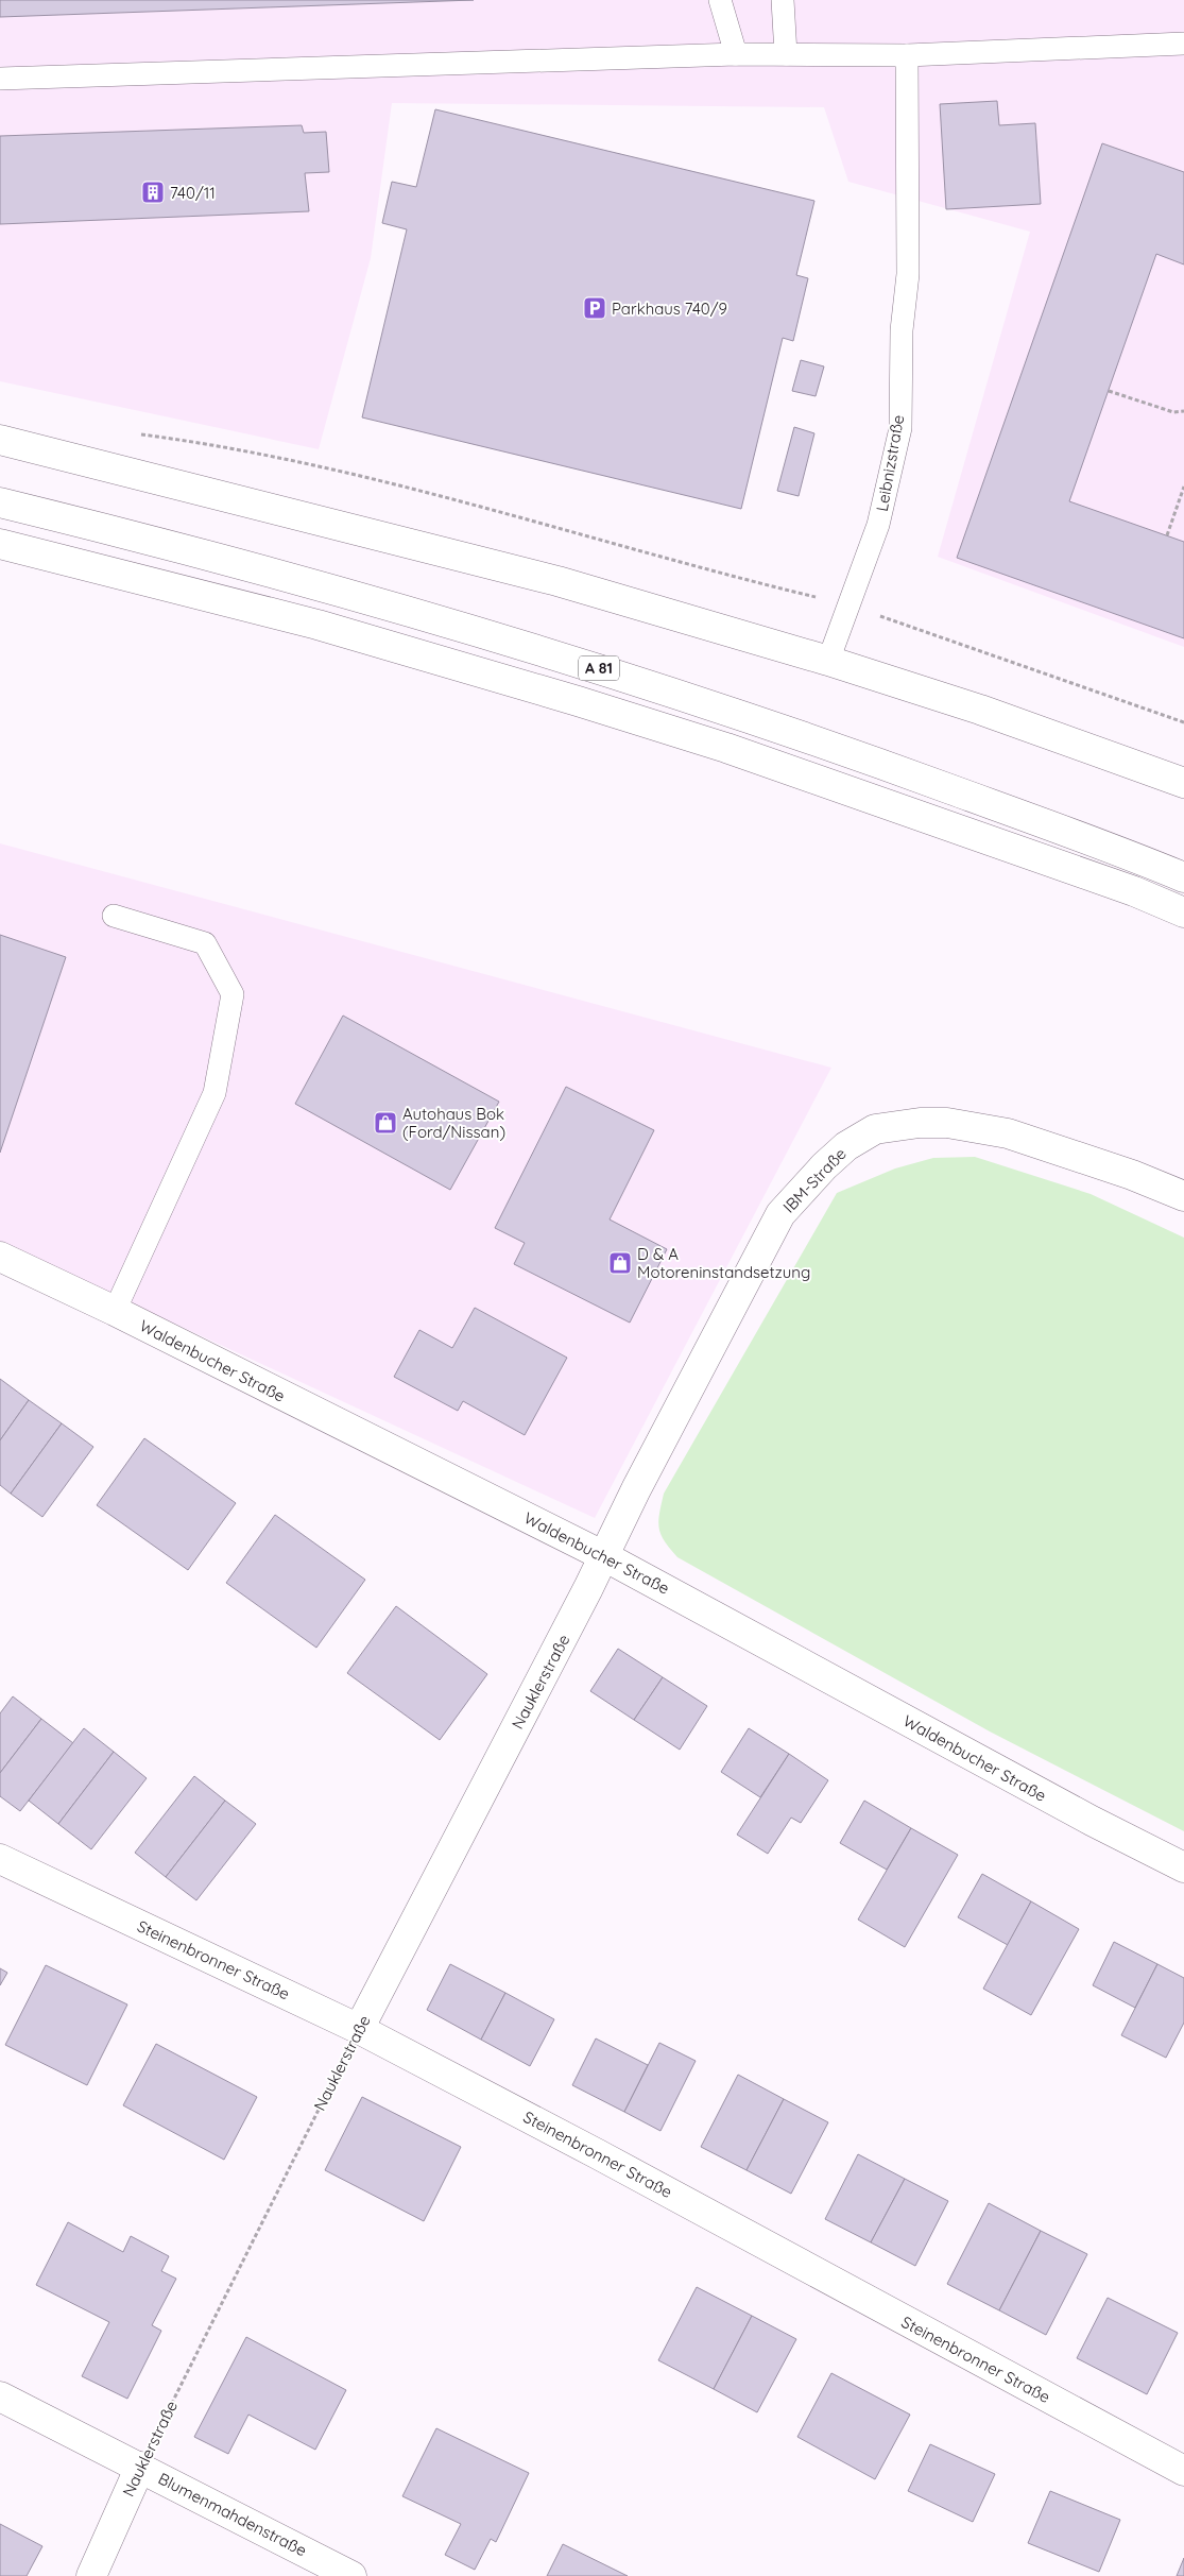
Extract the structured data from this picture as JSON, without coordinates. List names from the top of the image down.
{
  "streets": {
    "main road": [
      "A 81",
      "IBM-Straße",
      "Waldenbucher Straße",
      "Nauklerstraße",
      "Steinenbronner Straße",
      "Blumenmahdenstraße"
    ],
    "lane": ["Leibnizstraße"]
  },
  "crossings": [
    ["IBM-Straße", "Waldenbucher Straße"],
    ["IBM-Straße", "Nauklerstraße"],
    ["Waldenbucher Straße", "Nauklerstraße"],
    ["Nauklerstraße", "Steinenbronner Straße"],
    ["Nauklerstraße", "Blumenmahdenstraße"]
  ],
  "places": {
    "building": ["740/11"],
    "parking": ["Parkhaus 740/9"],
    "shop": ["Autohaus Bok (Ford/Nissan)", "D & A Motoreninstandsetzung"]
  }
}
